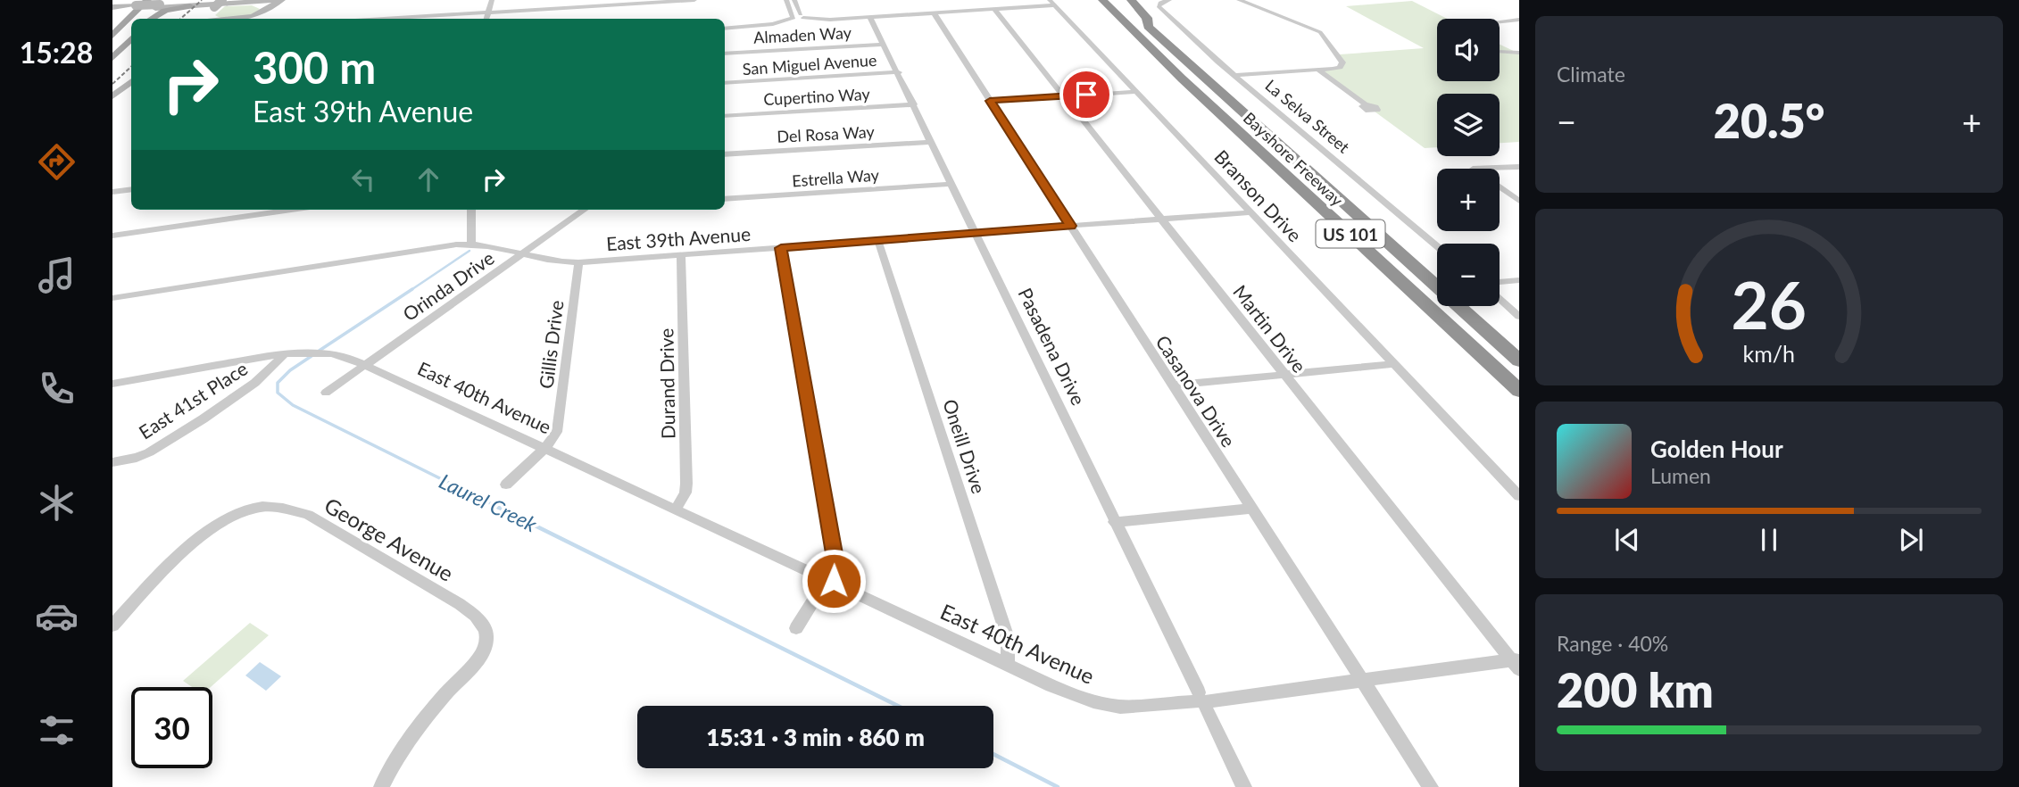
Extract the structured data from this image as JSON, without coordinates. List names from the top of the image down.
{
  "streets": {
    "highway": ["Bayshore Freeway", "US 101"],
    "street": [
      "Almaden Way",
      "San Miguel Avenue",
      "Cupertino Way",
      "La Selva Street",
      "Del Rosa Way",
      "Estrella Way",
      "Branson Drive",
      "East 39th Avenue",
      "Orinda Drive",
      "Martin Drive",
      "Gillis Drive",
      "Pasadena Drive",
      "Durand Drive",
      "Casanova Drive",
      "East 40th Avenue",
      "East 41st Place",
      "Oneill Drive",
      "George Avenue"
    ]
  },
  "crossings": [
    ["Almaden Way", "Pasadena Drive"],
    ["San Miguel Avenue", "Pasadena Drive"],
    ["Cupertino Way", "Pasadena Drive"],
    ["Del Rosa Way", "Pasadena Drive"],
    ["Estrella Way", "Pasadena Drive"],
    ["Branson Drive", "East 39th Avenue"],
    ["East 39th Avenue", "Orinda Drive"],
    ["East 39th Avenue", "Martin Drive"],
    ["East 39th Avenue", "Gillis Drive"],
    ["East 39th Avenue", "Pasadena Drive"],
    ["East 39th Avenue", "Durand Drive"],
    ["East 39th Avenue", "Casanova Drive"],
    ["East 39th Avenue", "Oneill Drive"],
    ["Orinda Drive", "East 40th Avenue"],
    ["Martin Drive", "East 40th Avenue"],
    ["Gillis Drive", "East 40th Avenue"],
    ["Pasadena Drive", "East 40th Avenue"],
    ["Durand Drive", "East 40th Avenue"],
    ["Casanova Drive", "East 40th Avenue"],
    ["East 40th Avenue", "East 41st Place"],
    ["East 40th Avenue", "Oneill Drive"]
  ],
  "water": ["Laurel Creek"],
  "page": {
    "tabs": "15:28",
    "tile": [
      "Climate",
      ["Range · 40%", "200 km"]
    ],
    "map_buttons": ["+", "−"],
    "turn": ["300 m", "East 39th Avenue"],
    "heat": ["−", "20.5°", "+"],
    "song": ["Golden Hour", "Lumen"],
    "limit": "30",
    "trip": "15:31 · 3 min · 860 m",
    "gauge": ["26", "km/h"]
  }
}
